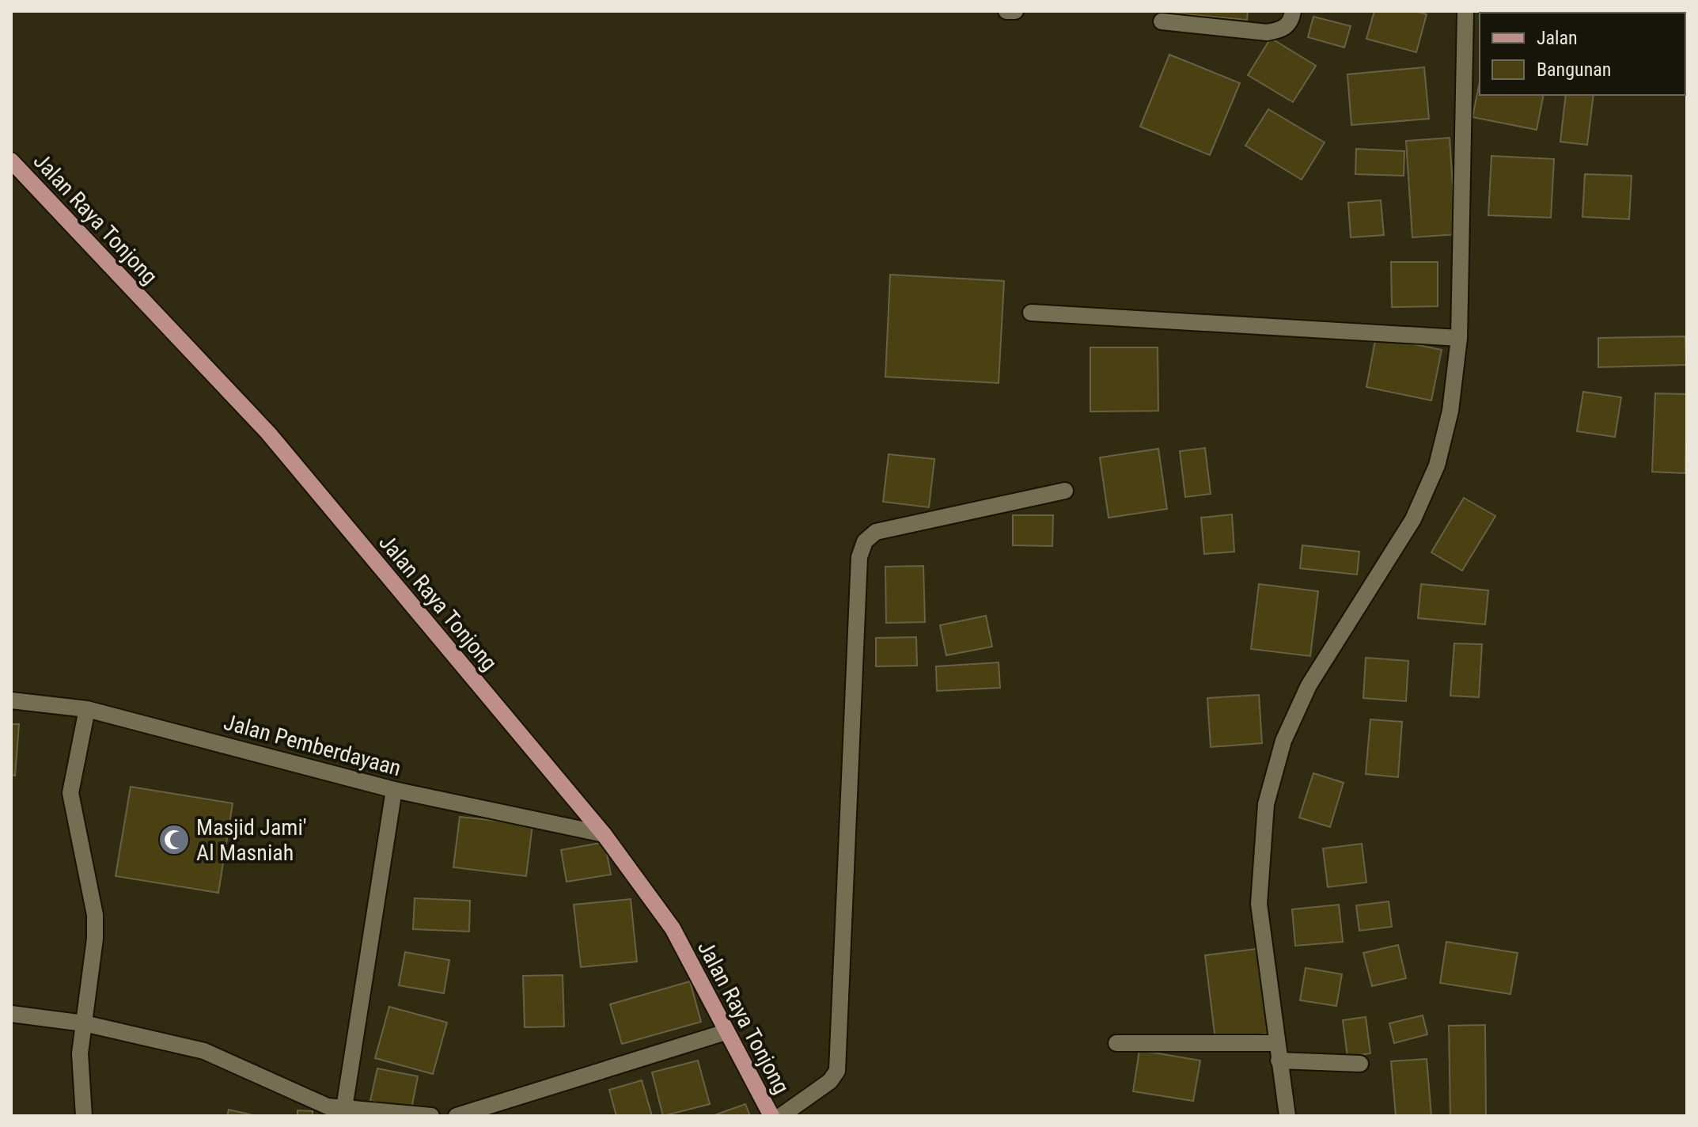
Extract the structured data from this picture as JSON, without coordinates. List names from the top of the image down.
{
  "streets": {
    "main road": ["Jalan Raya Tonjong"],
    "street": ["Jalan Pemberdayaan"]
  },
  "crossings": [
    ["Jalan Raya Tonjong", "Jalan Pemberdayaan"]
  ],
  "places": {
    "mosque": ["Masjid Jami' Al Masniah"]
  },
  "legend": ["Jalan", "Bangunan"]
}
